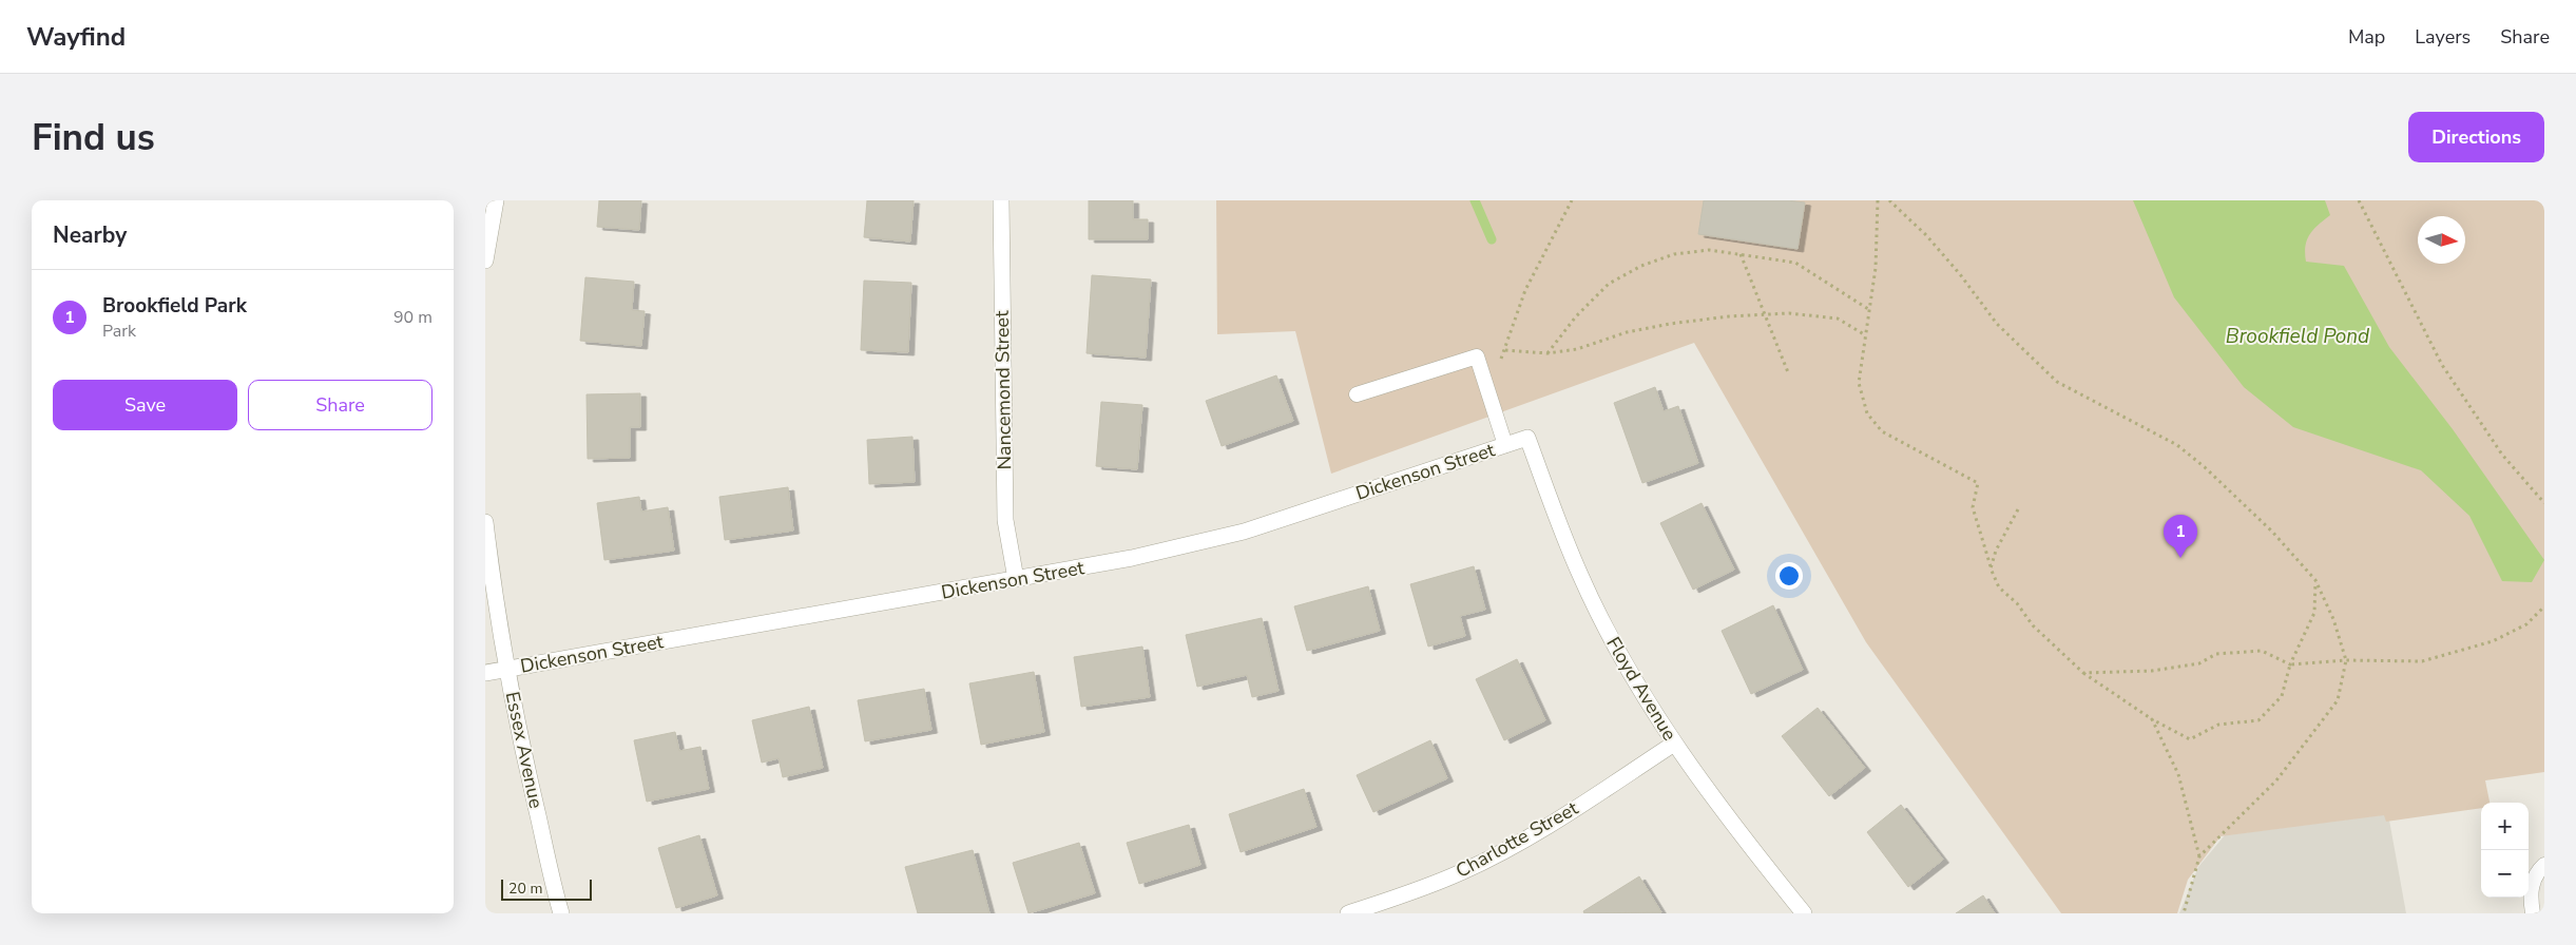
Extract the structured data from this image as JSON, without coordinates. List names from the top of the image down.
{
  "streets": {
    "street": [
      "Nancemond Street",
      "Dickenson Street",
      "Floyd Avenue",
      "Essex Avenue",
      "Charlotte Street"
    ]
  },
  "crossings": [
    ["Nancemond Street", "Dickenson Street"],
    ["Dickenson Street", "Floyd Avenue"],
    ["Dickenson Street", "Essex Avenue"],
    ["Floyd Avenue", "Charlotte Street"]
  ],
  "water": ["Brookfield Pond"],
  "scale_bar": "20 m",
  "north": "right",
  "page": {
    "header": "Wayfind",
    "nav": ["Map", "Layers", "Share"],
    "buttons": [
      "Directions",
      ["Save", "Share"]
    ],
    "title": "Find us",
    "heading": "Nearby",
    "list": [
      {
        "mark": "1",
        "name": "Brookfield Park",
        "note": "Park",
        "value": "90 m"
      }
    ],
    "pins": "1",
    "map_buttons": ["+", "−"],
    "scale": "20 m"
  }
}
